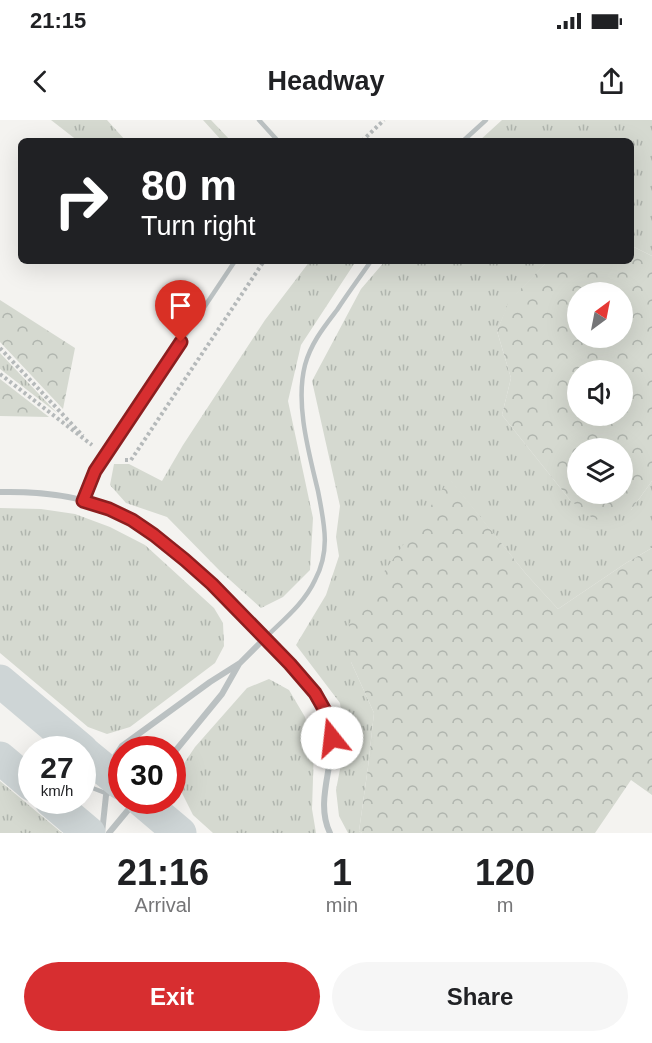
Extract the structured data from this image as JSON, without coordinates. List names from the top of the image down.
{
  "north": "top right",
  "page": {
    "status": "21:15",
    "header": "Headway",
    "turn": ["80 m", "Turn right"],
    "speed": "27 km/h",
    "limit": "30",
    "eta": [
      "21:16",
      "Arrival",
      "1",
      "min",
      "120",
      "m"
    ],
    "buttons": ["Exit", "Share"]
  }
}
